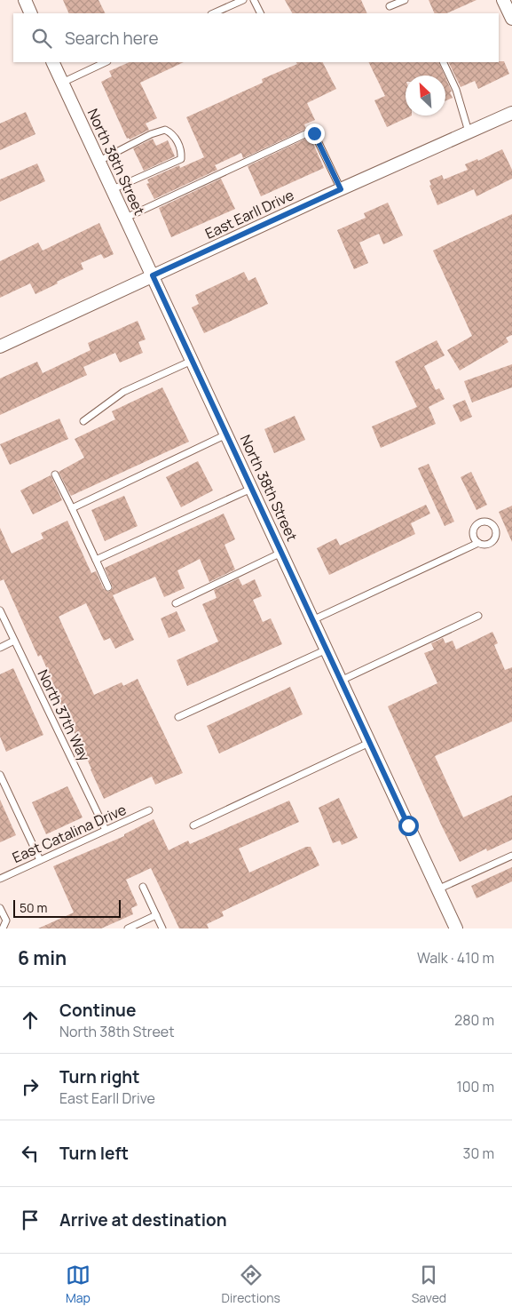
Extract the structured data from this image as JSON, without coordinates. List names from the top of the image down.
{
  "streets": {
    "street": ["North 38th Street", "East Earll Drive"],
    "lane": ["North 37th Way", "East Catalina Drive"]
  },
  "crossings": [
    ["North 38th Street", "East Earll Drive"],
    ["North 37th Way", "East Catalina Drive"]
  ],
  "scale_bar": "50 m",
  "north": "top left",
  "page": {
    "search": "Search here",
    "scale": "50 m",
    "heading": ["6 min", "Walk · 410 m"],
    "list": [
      ["Continue", "North 38th Street", "280 m"],
      ["Turn right", "East Earll Drive", "100 m"],
      ["Turn left", "30 m"],
      "Arrive at destination"
    ],
    "nav": ["Map", "Directions", "Saved"]
  }
}
